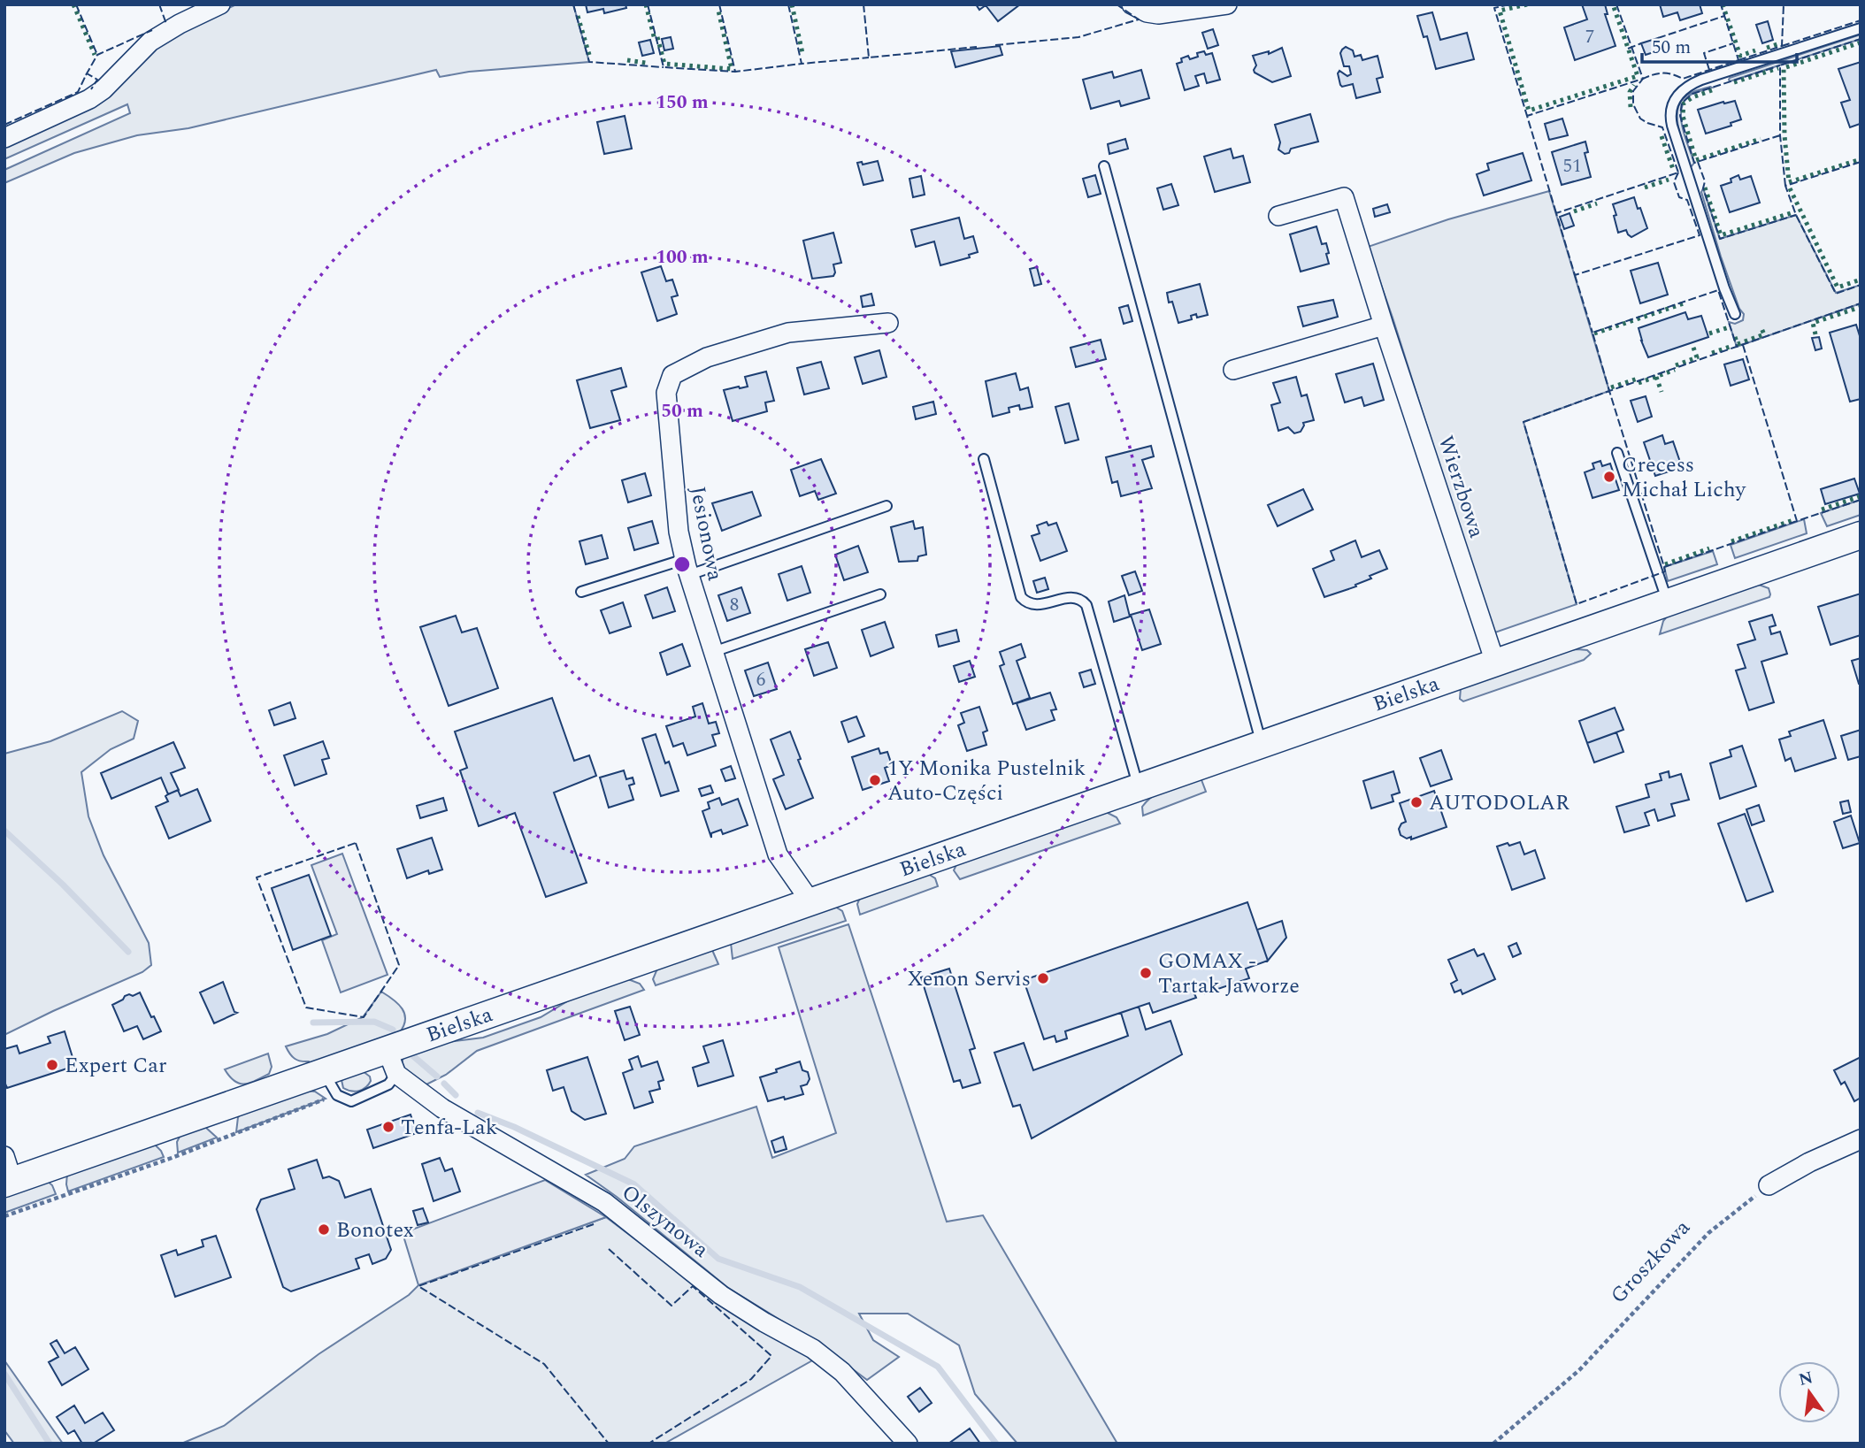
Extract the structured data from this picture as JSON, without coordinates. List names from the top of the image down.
{
  "streets": {
    "main road": ["Bielska"],
    "street": ["Wierzbowa", "Jesionowa", "Olszynowa"],
    "path": ["Groszkowa"]
  },
  "crossings": [
    ["Wierzbowa", "Bielska"],
    ["Jesionowa", "Bielska"]
  ],
  "places": [
    "Crecess Michał Lichy",
    "1Y Monika Pustelnik Auto-Części",
    "AUTODOLAR",
    "GOMAX - Tartak Jaworze",
    "Xenon Servis",
    "Expert Car",
    "Tenfa-Lak",
    "Bonotex"
  ],
  "house_numbers": [
    "7",
    "51",
    "8",
    "6"
  ],
  "scale_bar": "50 m",
  "north": "top",
  "rings": ["150 m", "100 m", "50 m"]
}
